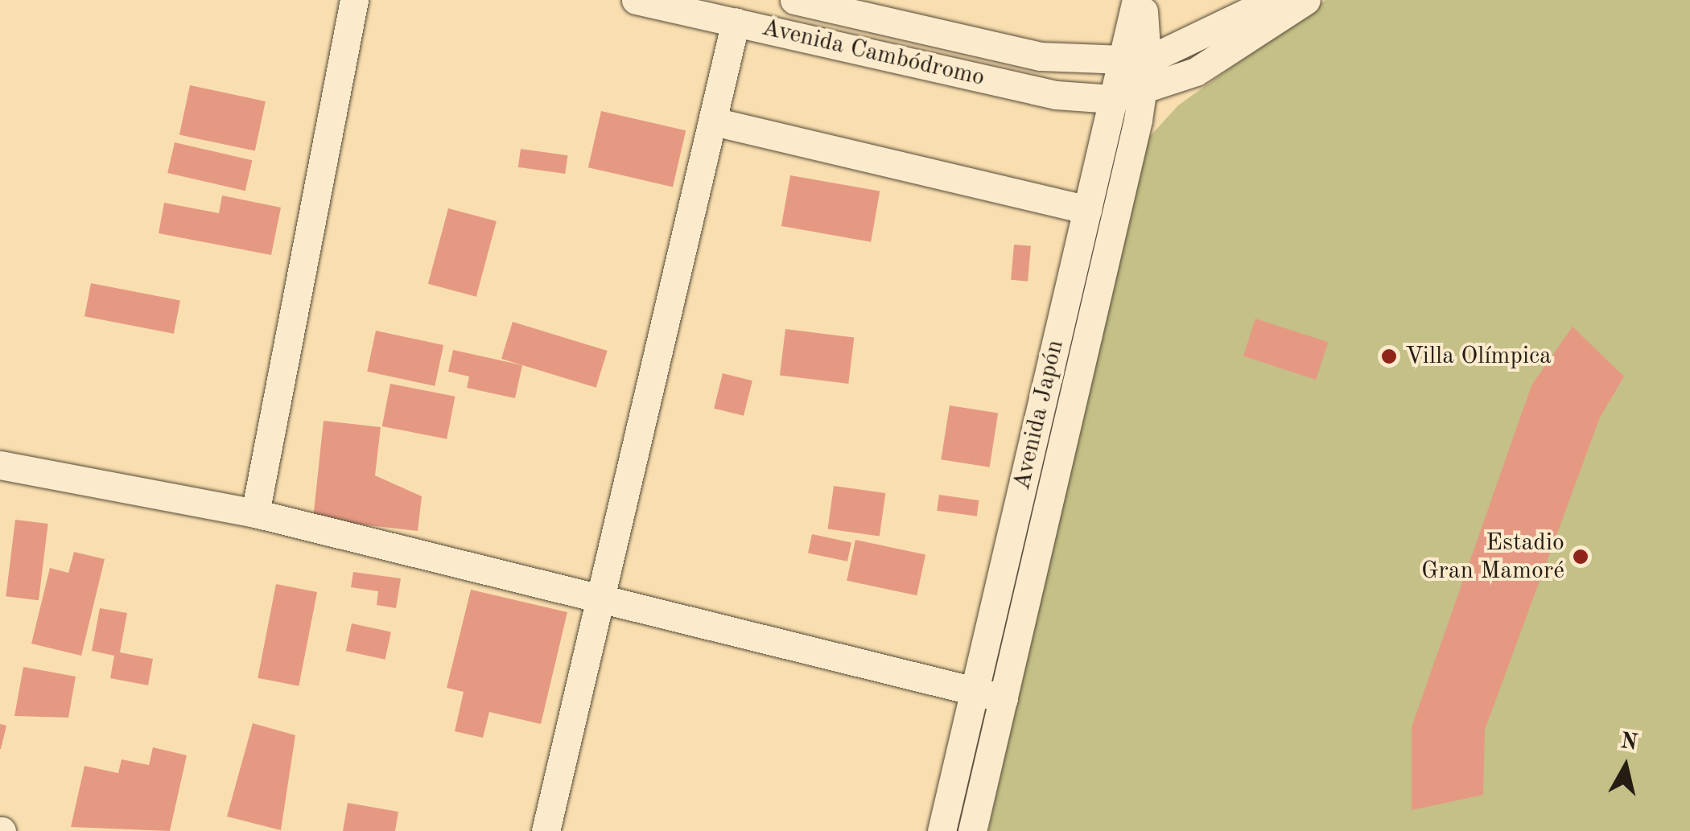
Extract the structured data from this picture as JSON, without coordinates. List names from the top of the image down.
{
  "streets": {
    "street": ["Avenida Cambódromo", "Avenida Japón"]
  },
  "crossings": [
    ["Avenida Cambódromo", "Avenida Japón"]
  ],
  "places": ["Villa Olímpica", "Estadio Gran Mamoré"],
  "north": "top"
}
